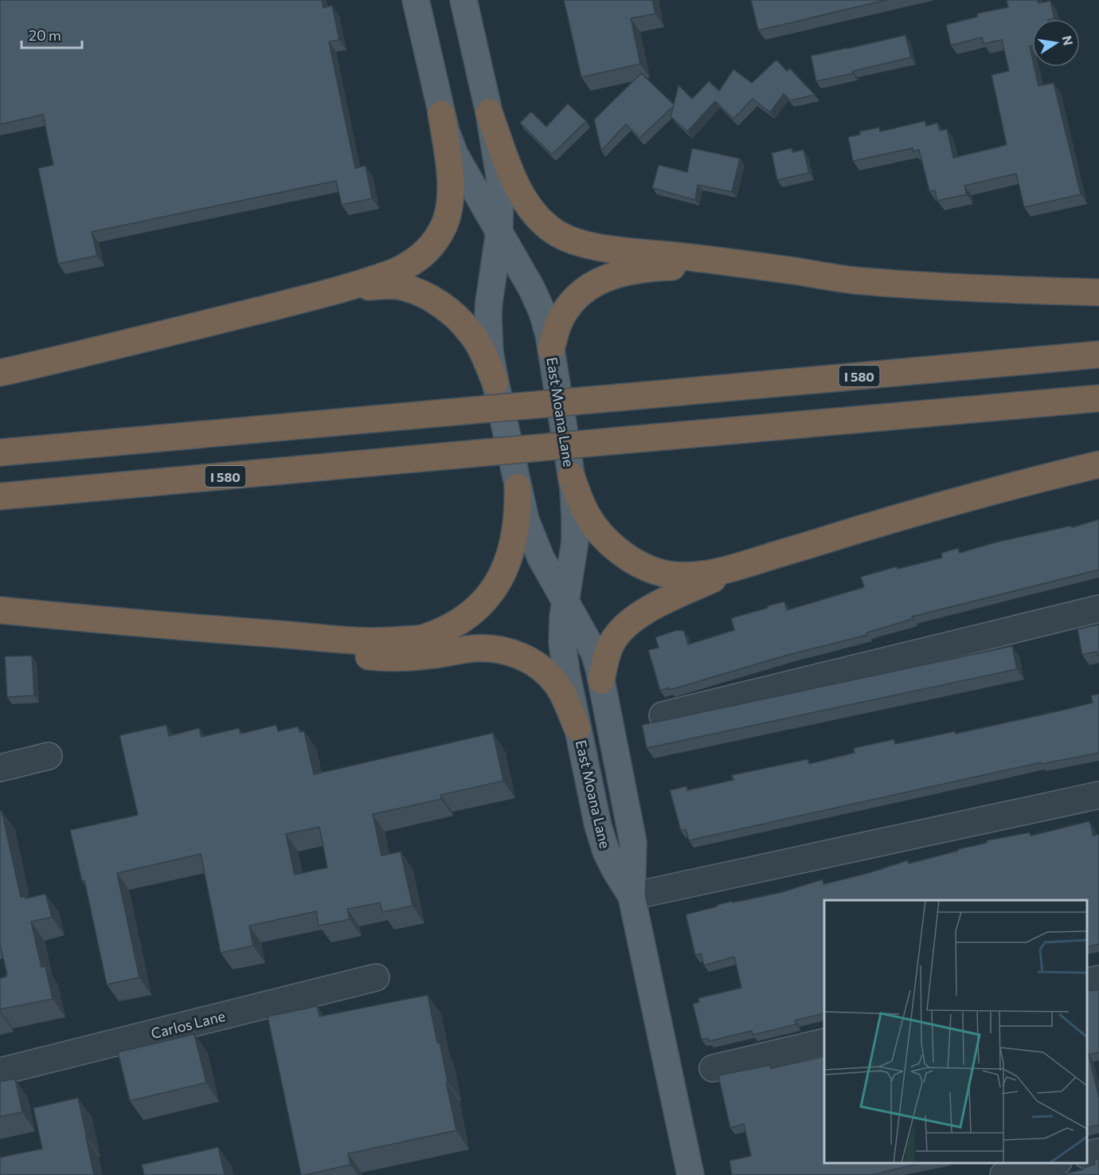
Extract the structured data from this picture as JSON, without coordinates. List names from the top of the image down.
{
  "streets": {
    "highway": ["I 580"],
    "main road": ["East Moana Lane"],
    "street": ["Carlos Lane"]
  },
  "scale_bar": "20 m",
  "north": "right"
}
